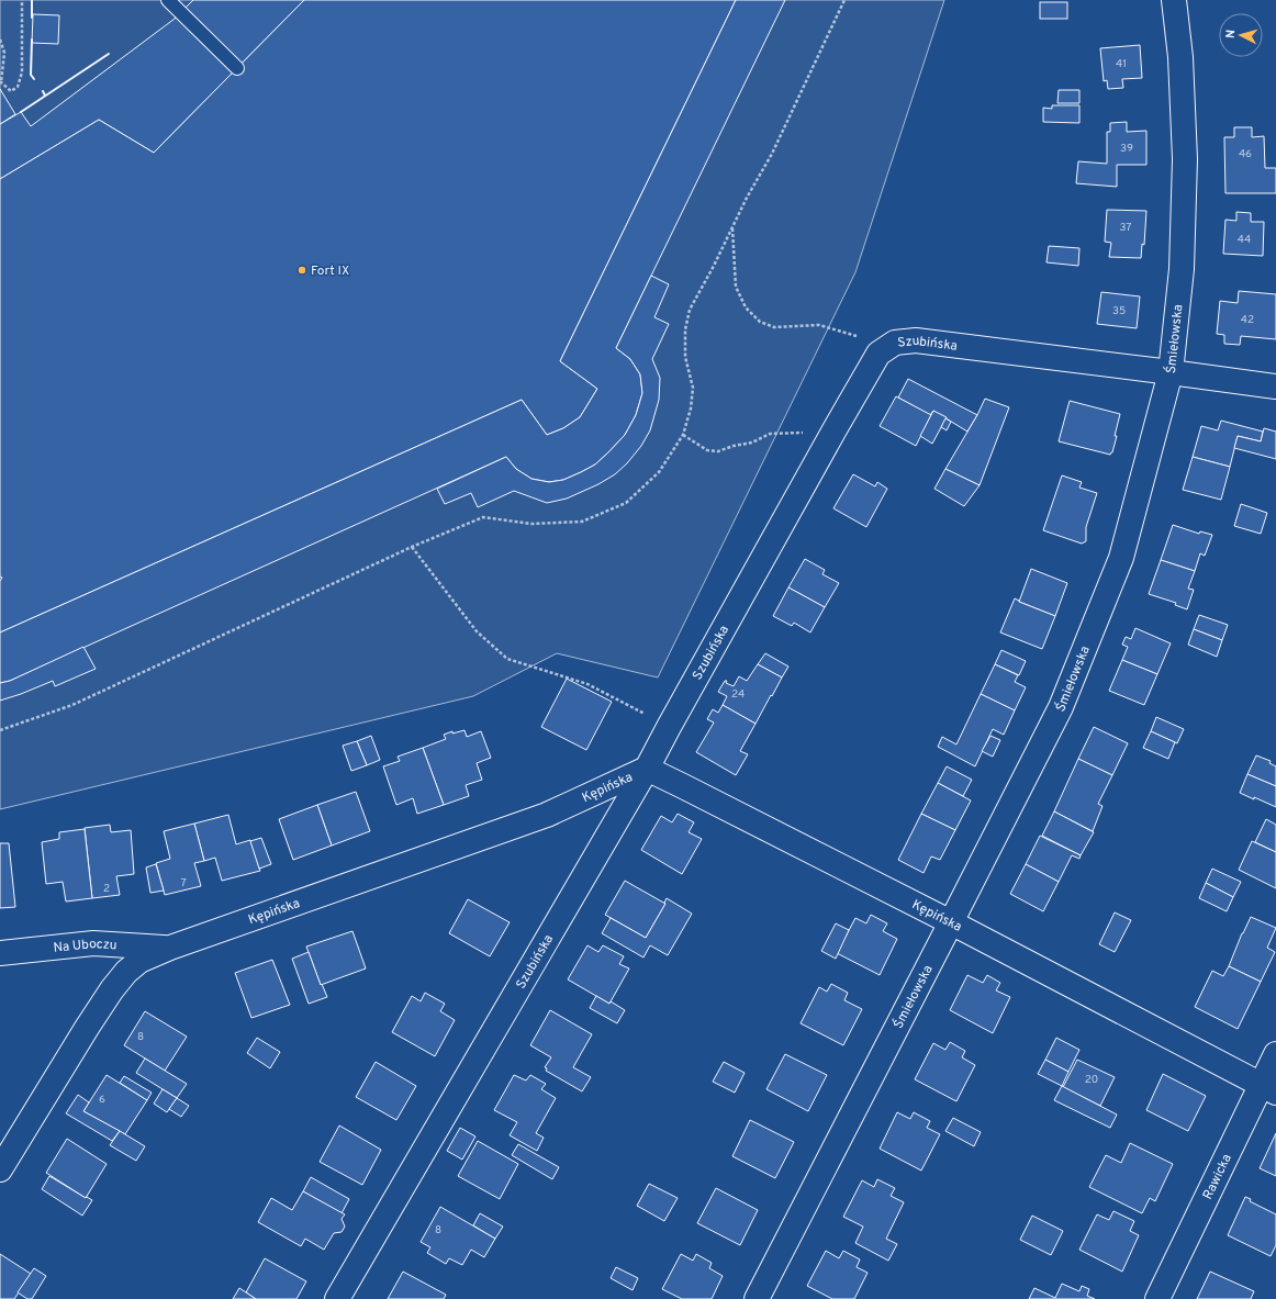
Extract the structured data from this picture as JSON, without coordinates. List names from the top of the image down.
{
  "streets": {
    "street": [
      "Śmiełowska",
      "Szubińska",
      "Kępińska",
      "Na Uboczu",
      "Rawicka"
    ]
  },
  "crossings": [
    ["Śmiełowska", "Szubińska"],
    ["Śmiełowska", "Kępińska"],
    ["Szubińska", "Kępińska"],
    ["Kępińska", "Na Uboczu"],
    ["Kępińska", "Rawicka"]
  ],
  "places": ["Fort IX"],
  "house_numbers": [
    "41",
    "39",
    "46",
    "37",
    "44",
    "35",
    "42",
    "24",
    "7",
    "2",
    "8",
    "20",
    "6",
    "8"
  ],
  "north": "left"
}
